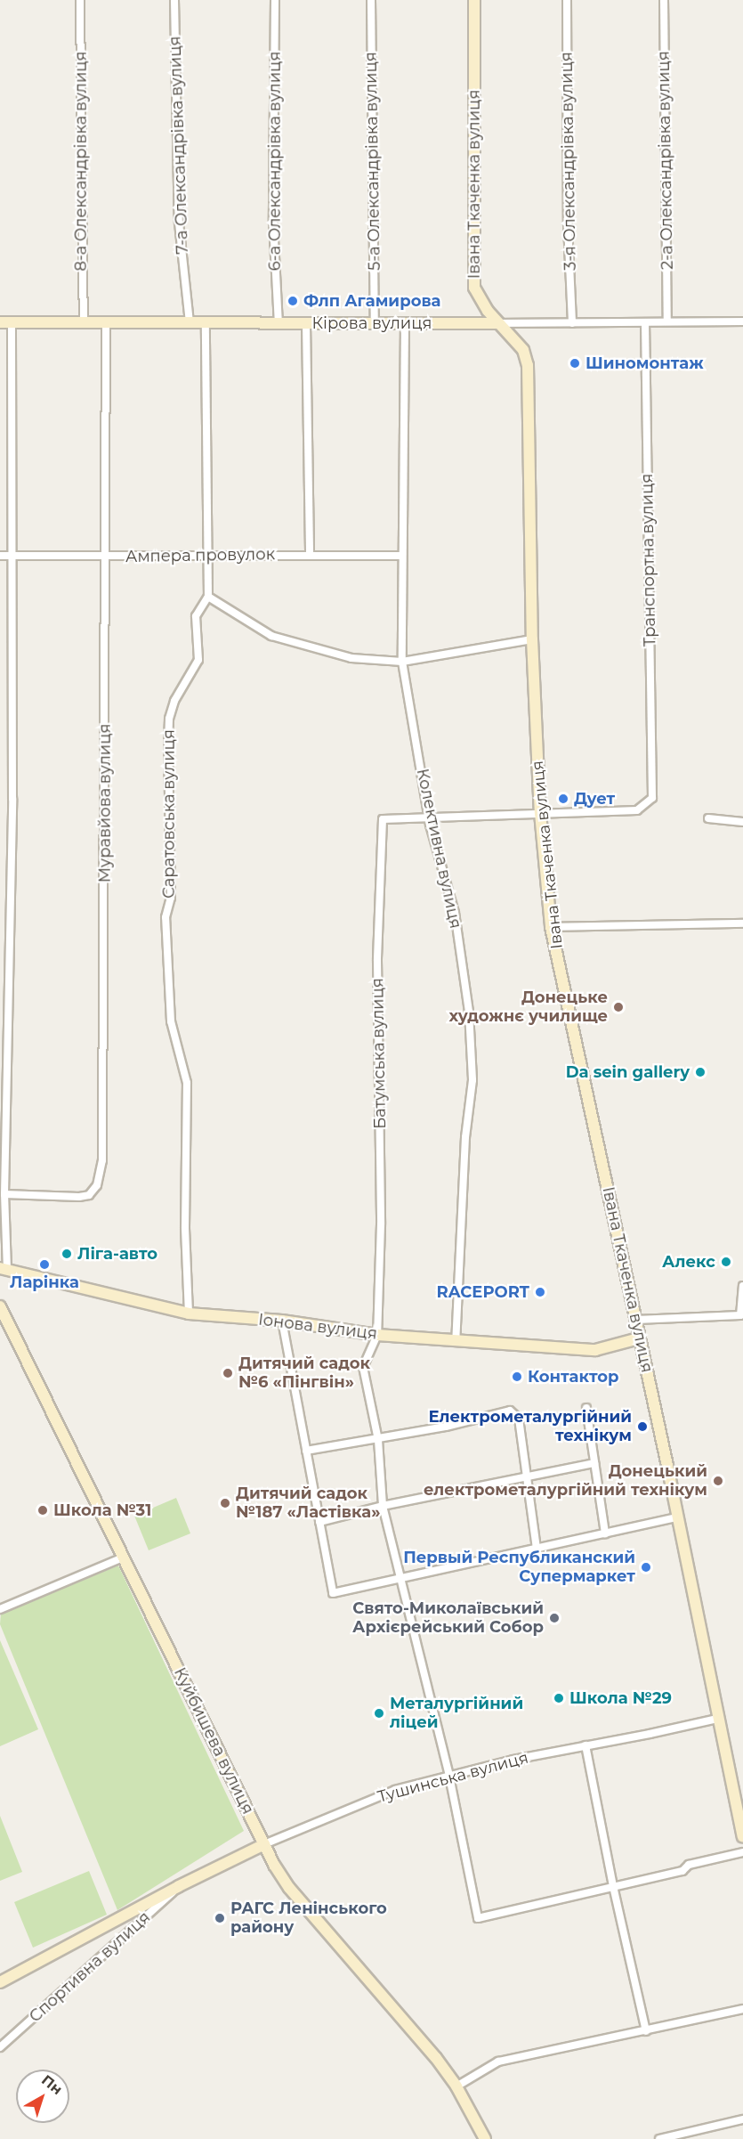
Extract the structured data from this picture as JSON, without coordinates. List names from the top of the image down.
{
  "streets": {
    "main road": [
      "Івана Ткаченка вулиця",
      "Кірова вулиця",
      "Іонова вулиця",
      "Куйбишева вулиця",
      "Спортивна вулиця"
    ],
    "street": [
      "7-а Олександрівка вулиця",
      "2-а Олександрівка вулиця",
      "8-а Олександрівка вулиця",
      "6-а Олександрівка вулиця",
      "5-а Олександрівка вулиця",
      "3-я Олександрівка вулиця",
      "Ампера провулок",
      "Транспортна вулиця",
      "Муравйова вулиця",
      "Саратовська вулиця",
      "Колективна вулиця",
      "Батумська вулиця",
      "Тушинська вулиця"
    ]
  },
  "crossings": [
    ["7-а Олександрівка вулиця", "Кірова вулиця"],
    ["2-а Олександрівка вулиця", "Кірова вулиця"],
    ["8-а Олександрівка вулиця", "Кірова вулиця"],
    ["6-а Олександрівка вулиця", "Кірова вулиця"],
    ["5-а Олександрівка вулиця", "Кірова вулиця"],
    ["3-я Олександрівка вулиця", "Кірова вулиця"],
    ["Івана Ткаченка вулиця", "Кірова вулиця"],
    ["Івана Ткаченка вулиця", "Транспортна вулиця"],
    ["Івана Ткаченка вулиця", "Іонова вулиця"],
    ["Івана Ткаченка вулиця", "Тушинська вулиця"],
    ["Кірова вулиця", "Транспортна вулиця"],
    ["Кірова вулиця", "Муравйова вулиця"],
    ["Кірова вулиця", "Саратовська вулиця"],
    ["Кірова вулиця", "Колективна вулиця"],
    ["Ампера провулок", "Муравйова вулиця"],
    ["Ампера провулок", "Саратовська вулиця"],
    ["Ампера провулок", "Колективна вулиця"],
    ["Саратовська вулиця", "Іонова вулиця"],
    ["Колективна вулиця", "Батумська вулиця"],
    ["Колективна вулиця", "Іонова вулиця"],
    ["Батумська вулиця", "Іонова вулиця"],
    ["Куйбишева вулиця", "Тушинська вулиця"],
    ["Куйбишева вулиця", "Спортивна вулиця"],
    ["Тушинська вулиця", "Спортивна вулиця"]
  ],
  "places": [
    "Флп Агамирова",
    "Шиномонтаж",
    "Дует",
    "Донецьке художнє училище",
    "Da sein gallery",
    "Ліга-авто",
    "Алекс",
    "Ларінка",
    "RACEPORT",
    "Дитячий садок №6 «Пінгвін»",
    "Контактор",
    "Електрометалургійний технікум",
    "Донецький електрометалургійний технікум",
    "Дитячий садок №187 «Ластівка»",
    "Школа №31",
    "Первый Республиканский Супермаркет",
    "Свято-Миколаївський Архієрейський Собор",
    "Школа №29",
    "Металургійний ліцей",
    "РАГС Ленінського району"
  ],
  "north": "top right"
}
